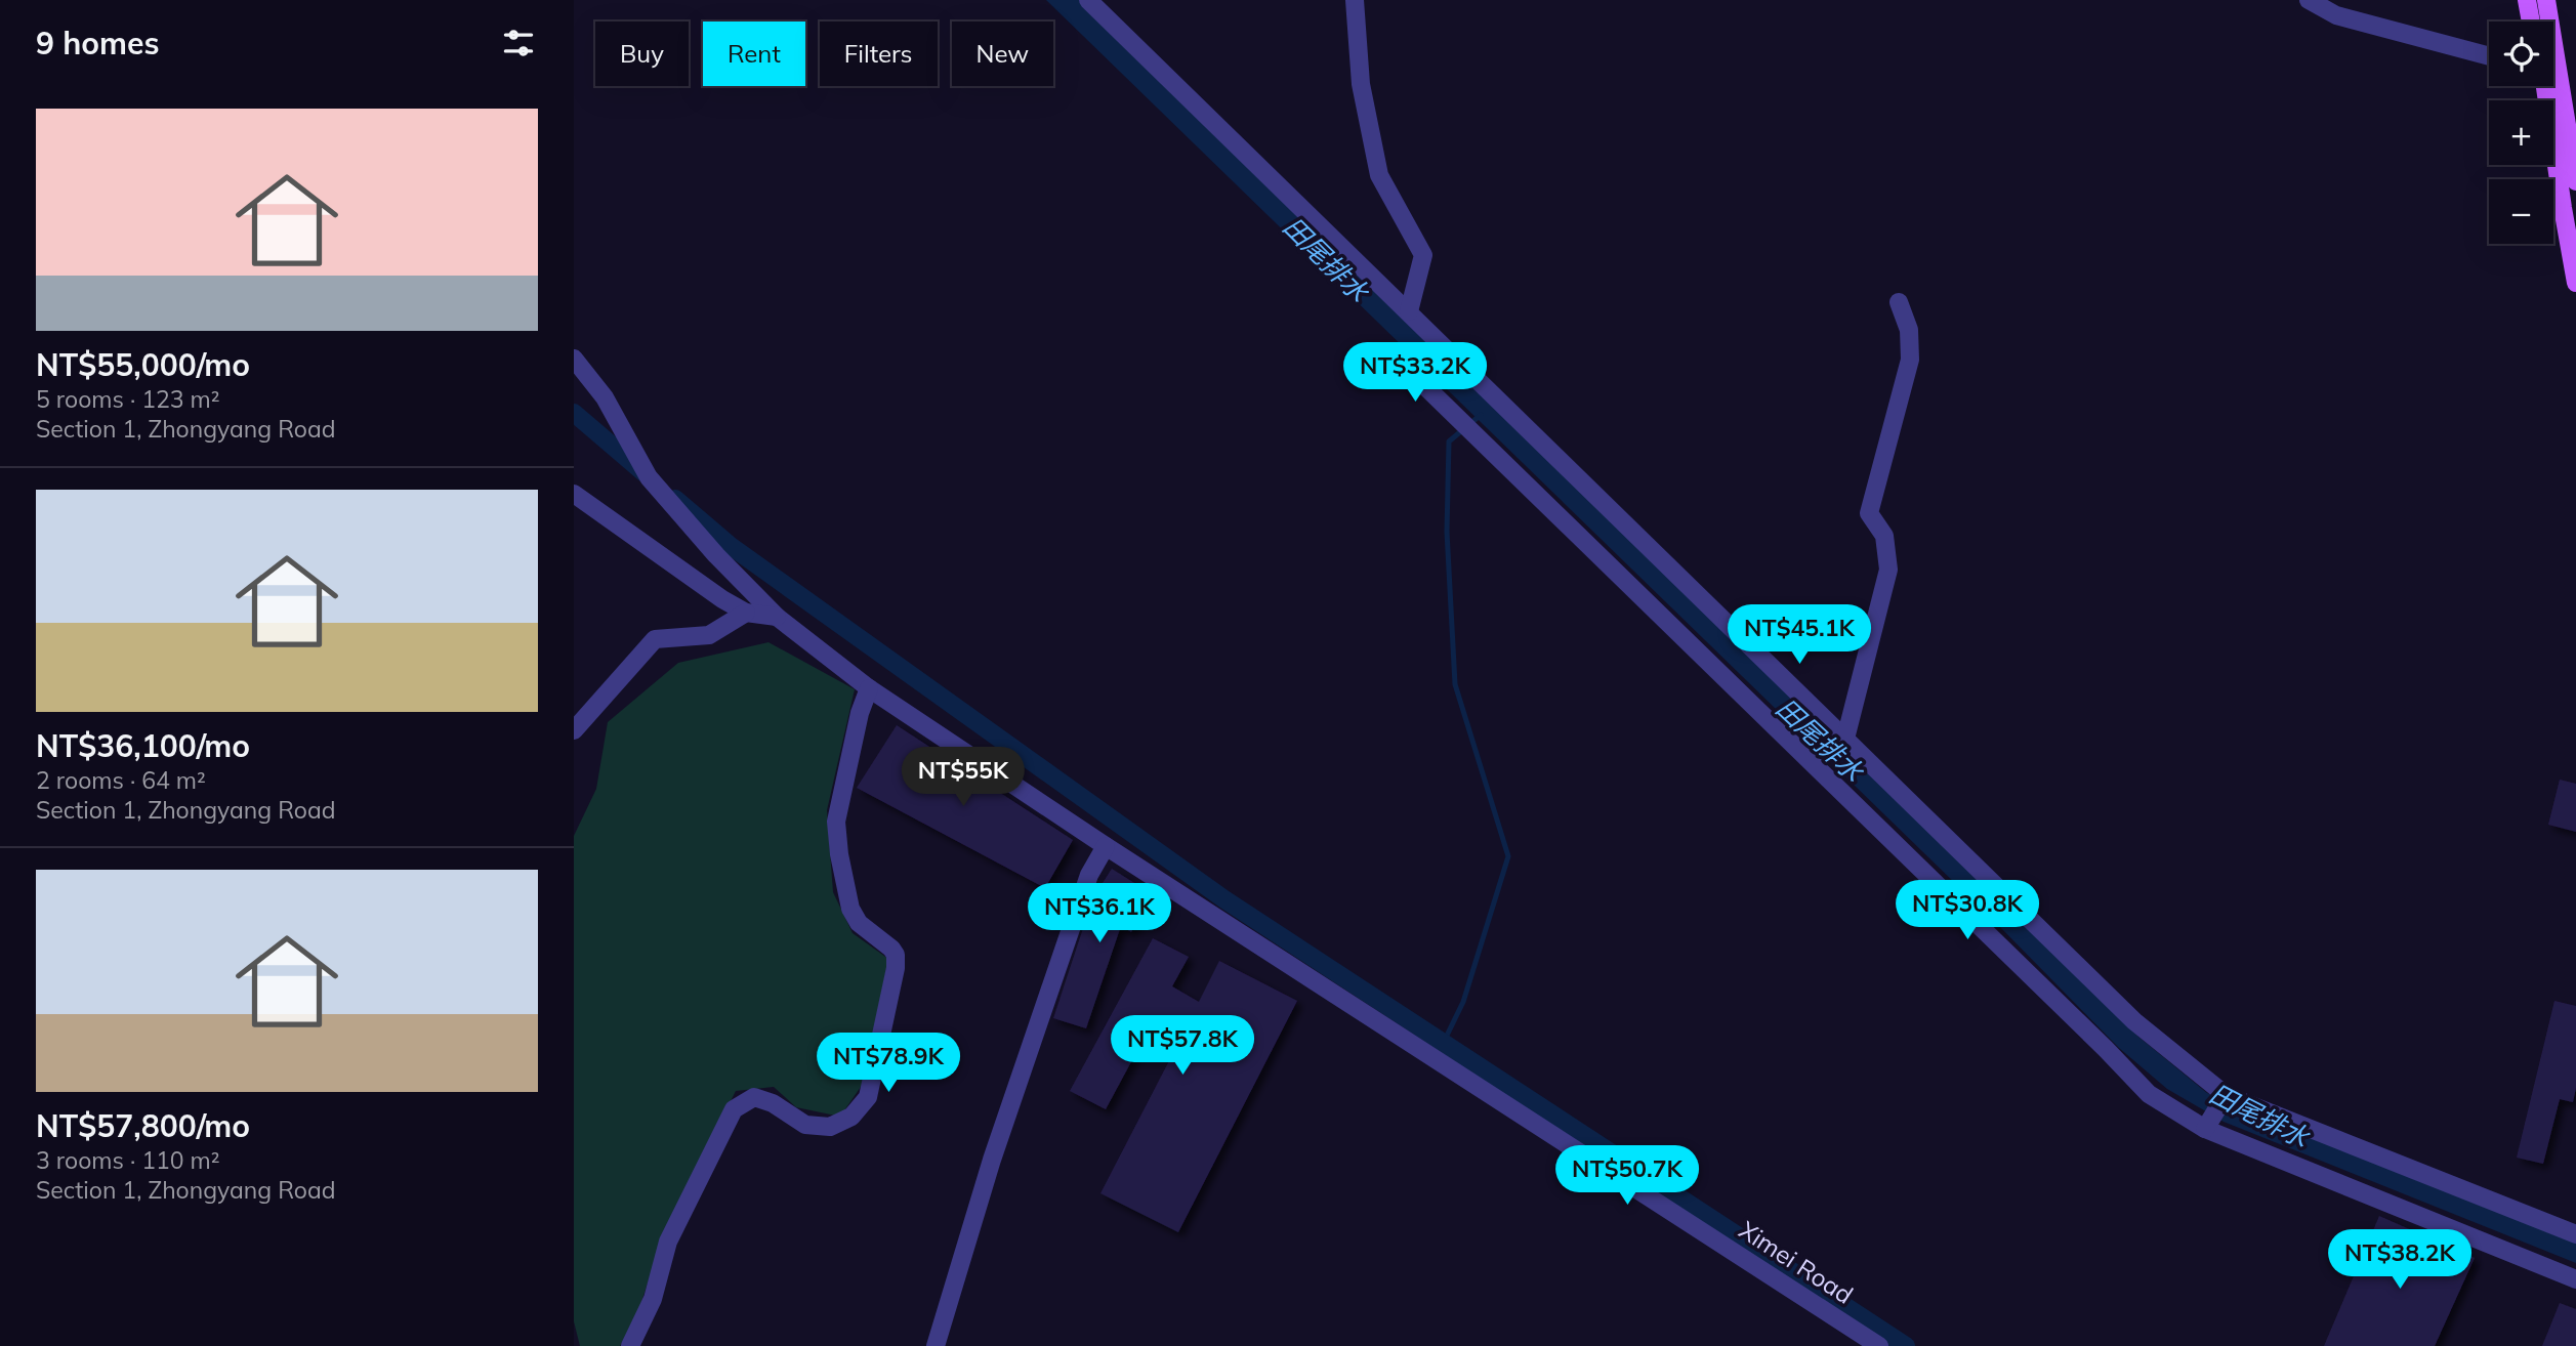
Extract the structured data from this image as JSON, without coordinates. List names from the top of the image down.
{
  "streets": {
    "street": ["Ximei Road"]
  },
  "water": ["田尾排水"],
  "page": {
    "heading": "9 homes",
    "map_buttons": ["+", "−"],
    "chip": [
      "Buy",
      "Rent",
      "Filters",
      "New"
    ],
    "list": [
      {
        "name": "NT$55,000/mo",
        "note": "5 rooms · 123 m² · Section 1, Zhongyang Road"
      },
      {
        "name": "NT$36,100/mo",
        "note": "2 rooms · 64 m² · Section 1, Zhongyang Road"
      },
      {
        "name": "NT$57,800/mo",
        "note": "3 rooms · 110 m² · Section 1, Zhongyang Road"
      }
    ],
    "price": [
      "NT$33.2K",
      "NT$45.1K",
      "NT$55K",
      "NT$30.8K",
      "NT$36.1K",
      "NT$57.8K",
      "NT$78.9K",
      "NT$50.7K",
      "NT$38.2K"
    ]
  }
}
